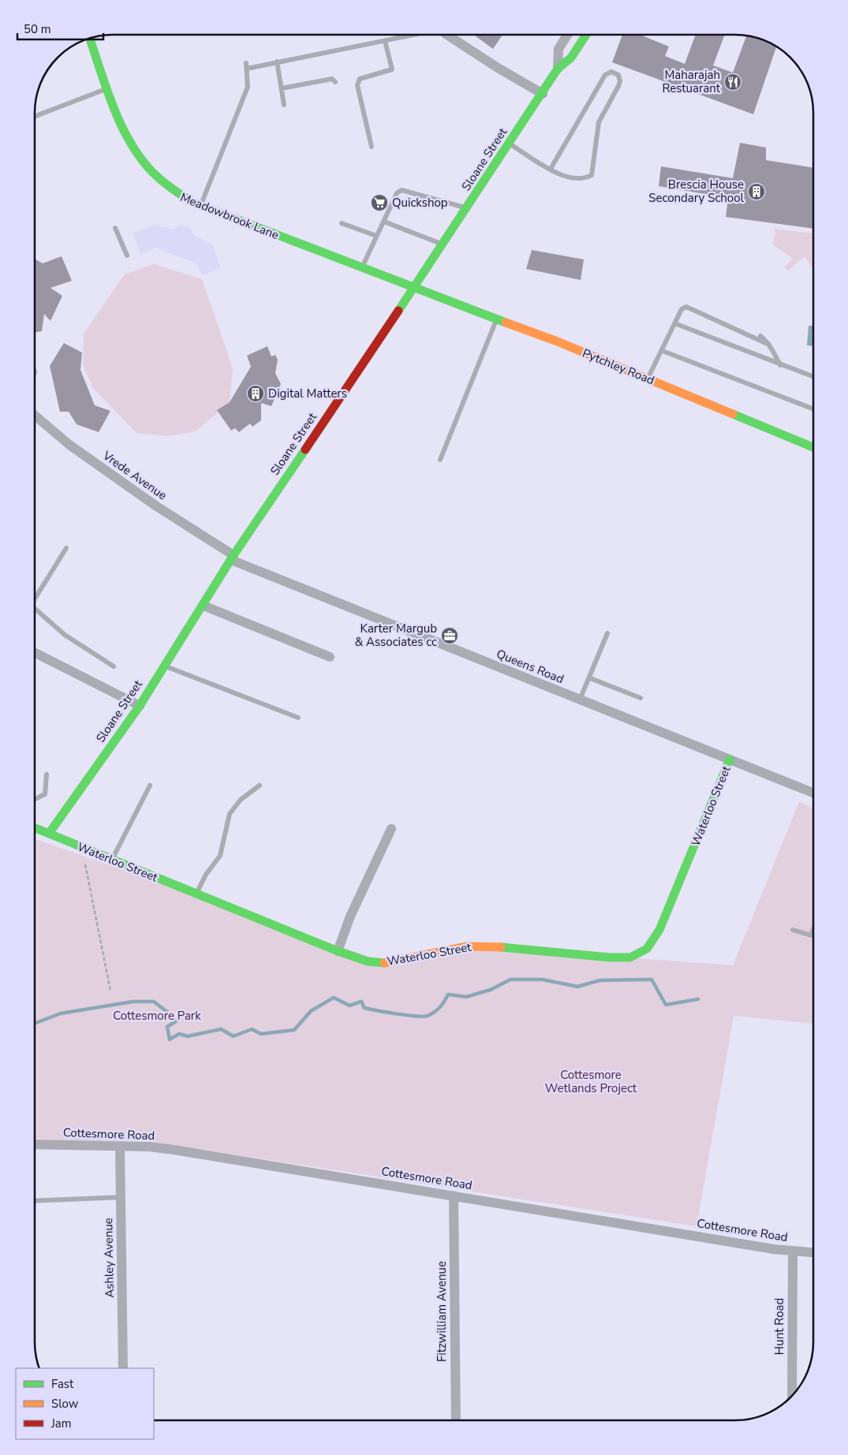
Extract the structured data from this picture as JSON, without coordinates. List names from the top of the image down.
{
  "streets": {
    "street": [
      "Sloane Street",
      "Meadowbrook Lane",
      "Pytchley Road",
      "Vrede Avenue",
      "Queens Road",
      "Waterloo Street",
      "Cottesmore Road",
      "Ashley Avenue",
      "Fitzwilliam Avenue",
      "Hunt Road"
    ]
  },
  "crossings": [
    ["Sloane Street", "Meadowbrook Lane"],
    ["Sloane Street", "Pytchley Road"],
    ["Sloane Street", "Vrede Avenue"],
    ["Sloane Street", "Queens Road"],
    ["Sloane Street", "Waterloo Street"],
    ["Meadowbrook Lane", "Pytchley Road"],
    ["Vrede Avenue", "Queens Road"],
    ["Queens Road", "Waterloo Street"],
    ["Cottesmore Road", "Ashley Avenue"],
    ["Cottesmore Road", "Fitzwilliam Avenue"],
    ["Cottesmore Road", "Hunt Road"]
  ],
  "parks": ["Cottesmore Park", "Cottesmore Wetlands Project"],
  "places": {
    "restaurant": ["Maharajah Restuarant"],
    "building": ["Brescia House Secondary School", "Digital Matters"],
    "supermarket": ["Quickshop"],
    "office": ["Karter Margub & Associates cc"]
  },
  "legend": ["Fast", "Slow", "Jam"],
  "scale_bar": "50 m"
}
